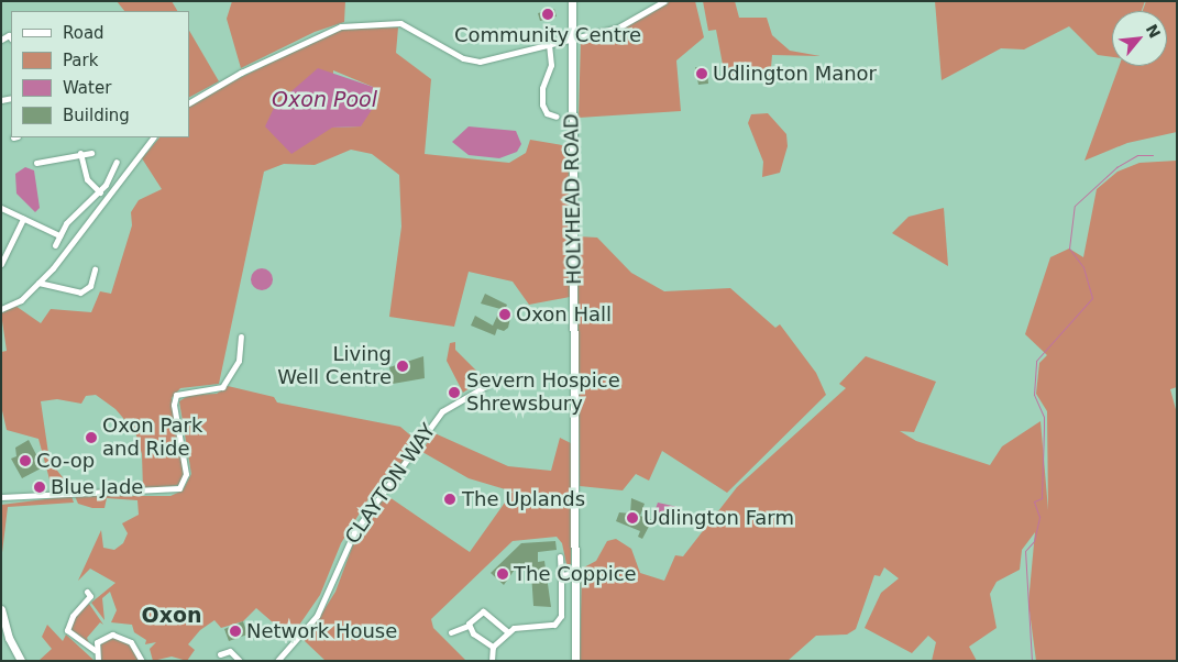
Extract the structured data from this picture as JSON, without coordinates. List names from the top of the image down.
{
  "streets": {
    "main road": ["HOLYHEAD ROAD"],
    "street": ["CLAYTON WAY"]
  },
  "districts": ["Oxon"],
  "water": ["Oxon Pool"],
  "places": [
    "Community Centre",
    "Udlington Manor",
    "Oxon Hall",
    "Living Well Centre",
    "Severn Hospice Shrewsbury",
    "Oxon Park and Ride",
    "Co-op",
    "Blue Jade",
    "The Uplands",
    "Udlington Farm",
    "The Coppice",
    "Network House"
  ],
  "legend": [
    "Road",
    "Park",
    "Water",
    "Building"
  ],
  "north": "top right"
}
